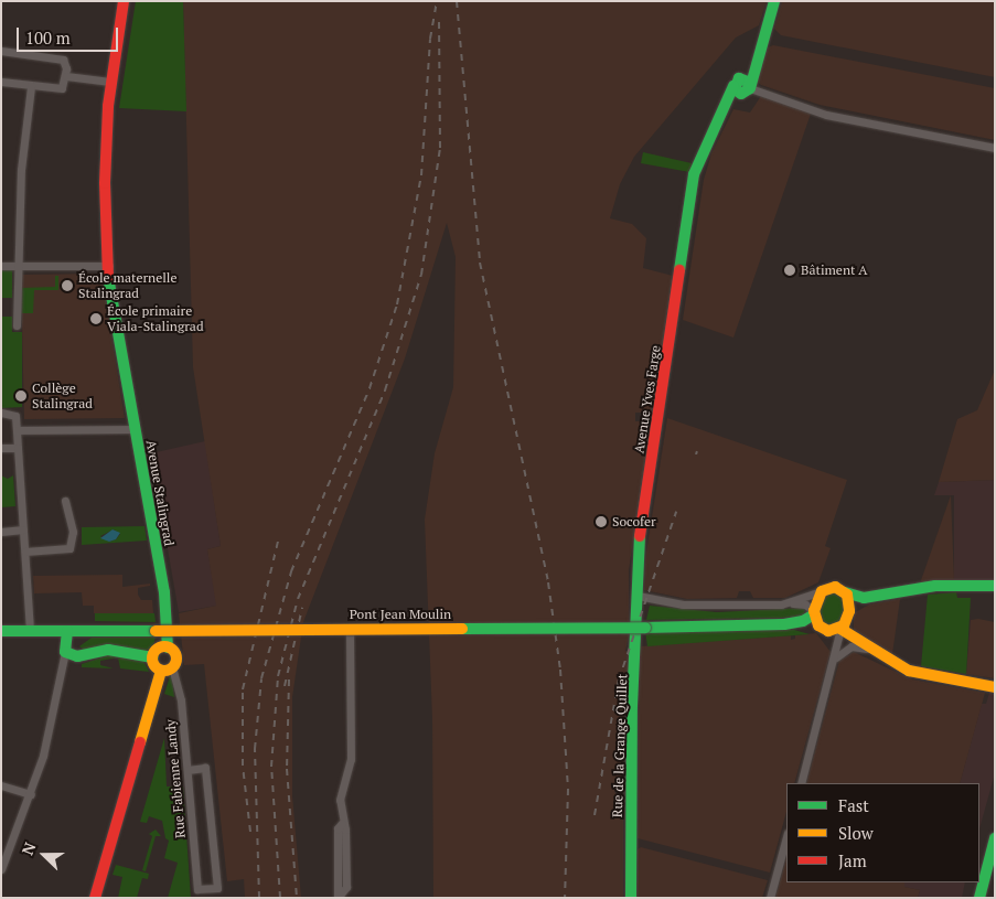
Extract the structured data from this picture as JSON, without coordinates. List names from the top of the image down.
{
  "streets": {
    "street": [
      "Avenue Yves Farge",
      "Avenue Stalingrad",
      "Pont Jean Moulin",
      "Rue de la Grange Quillet",
      "Rue Fabienne Landy"
    ]
  },
  "crossings": [
    ["Avenue Yves Farge", "Rue de la Grange Quillet"],
    ["Avenue Stalingrad", "Rue Fabienne Landy"]
  ],
  "places": [
    "Bâtiment A",
    "École maternelle Stalingrad",
    "École primaire Viala-Stalingrad",
    "Collège Stalingrad",
    "Socofer"
  ],
  "legend": ["Fast", "Slow", "Jam"],
  "scale_bar": "100 m",
  "north": "left"
}
